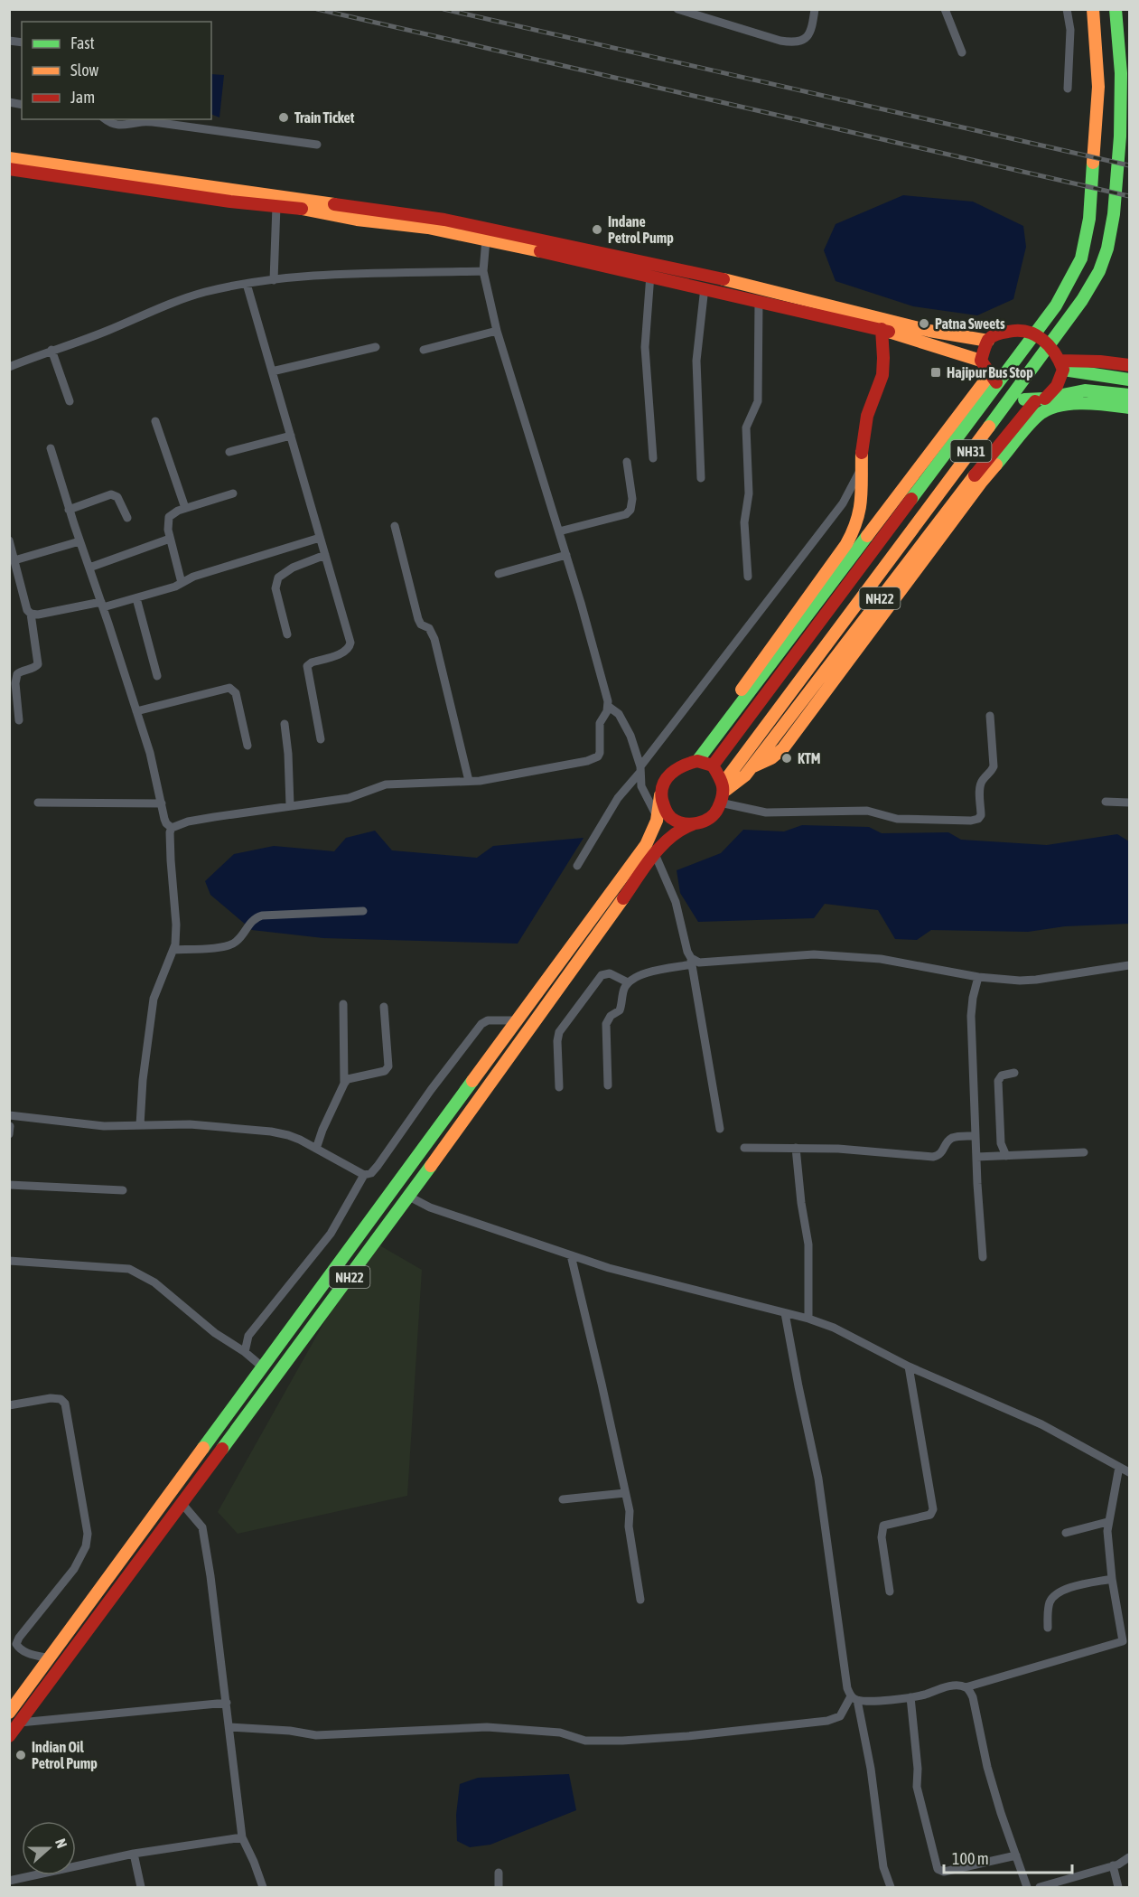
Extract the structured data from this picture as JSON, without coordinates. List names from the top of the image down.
{
  "streets": {
    "main road": ["NH31", "NH22"]
  },
  "crossings": [
    ["NH31", "NH22"]
  ],
  "places": {
    "other": [
      "Train Ticket",
      "Indane Petrol Pump",
      "Patna Sweets",
      "KTM",
      "Indian Oil Petrol Pump"
    ],
    "transit": ["Hajipur Bus Stop"]
  },
  "legend": ["Fast", "Slow", "Jam"],
  "scale_bar": "100 m",
  "north": "right"
}
